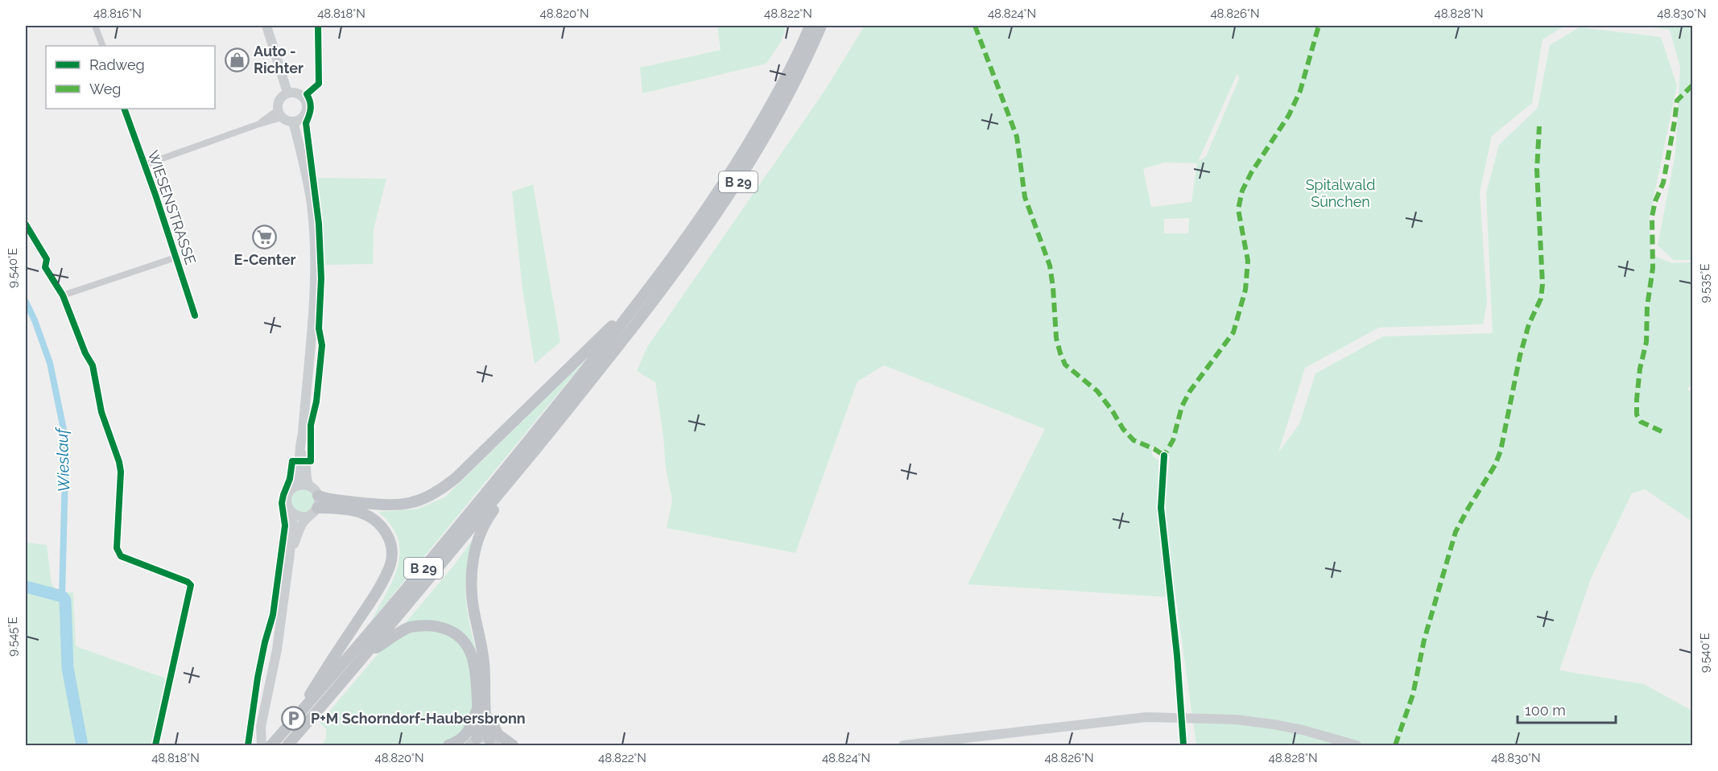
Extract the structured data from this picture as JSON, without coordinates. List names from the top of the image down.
{
  "streets": {
    "highway": ["B 29"],
    "street": ["WIESENSTRASSE"]
  },
  "water": ["Wieslauf"],
  "parks": ["Spitalwald Sünchen"],
  "places": {
    "shop": ["Auto - Richter"],
    "supermarket": ["E-Center"],
    "parking": ["P+M Schorndorf-Haubersbronn"]
  },
  "legend": ["Radweg", "Weg"],
  "scale_bar": "100 m",
  "coordinates": [
    "48.816°N",
    "48.818°N",
    "48.820°N",
    "48.822°N",
    "48.824°N",
    "48.826°N",
    "48.828°N",
    "48.830°N",
    "9.540°E",
    "9.535°E",
    "9.545°E"
  ]
}
